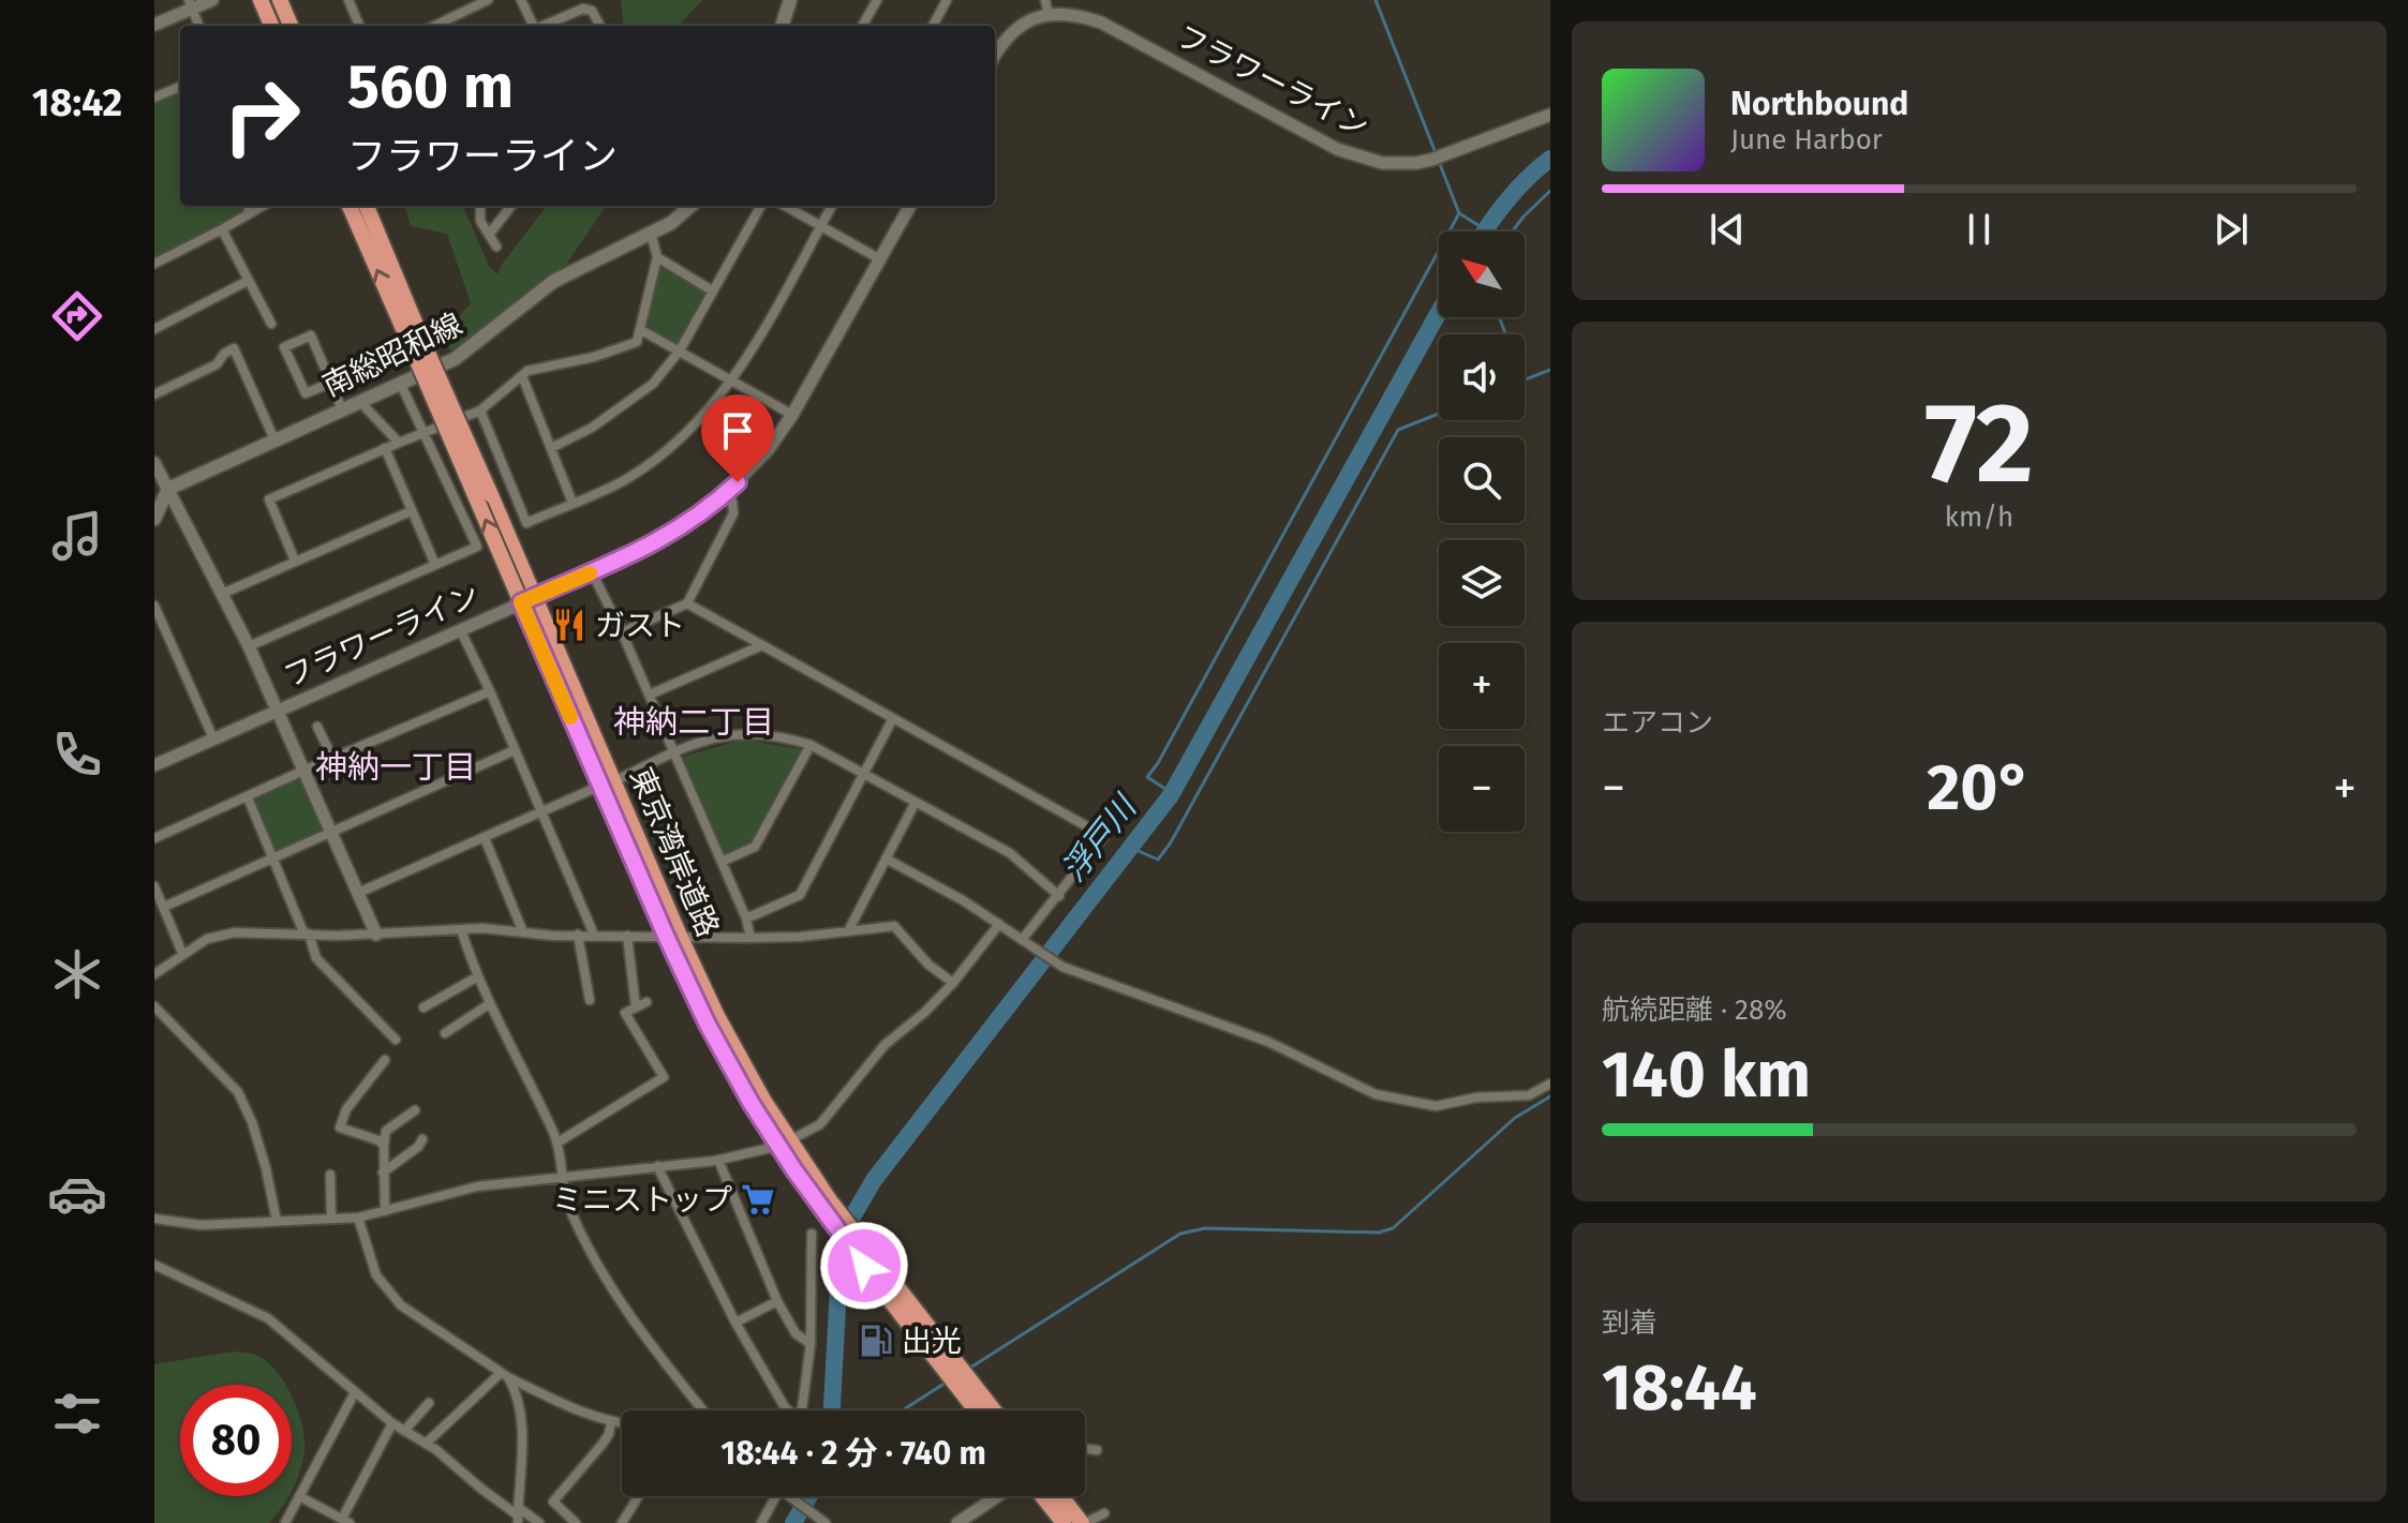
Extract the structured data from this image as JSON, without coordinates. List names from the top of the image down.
{
  "streets": {
    "highway": ["東京湾岸道路"],
    "main road": ["南総昭和線"],
    "street": ["フラワーライン"]
  },
  "crossings": [
    ["フラワーライン", "東京湾岸道路"]
  ],
  "districts": ["神納二丁目", "神納一丁目"],
  "water": ["浮戸川"],
  "places": {
    "restaurant": ["ガスト"],
    "supermarket": ["ミニストップ"],
    "fuel station": ["出光"]
  },
  "north": "top left",
  "page": {
    "tabs": "18:42",
    "turn": ["560 m", "フラワーライン"],
    "song": ["Northbound", "June Harbor"],
    "map_buttons": ["+", "−"],
    "tile": [
      ["72", "km/h"],
      "エアコン",
      ["航続距離 · 28%", "140 km"],
      ["到着", "18:44"]
    ],
    "heat": ["−", "20°", "+"],
    "limit": "80",
    "trip": "18:44 · 2 分 · 740 m"
  }
}
